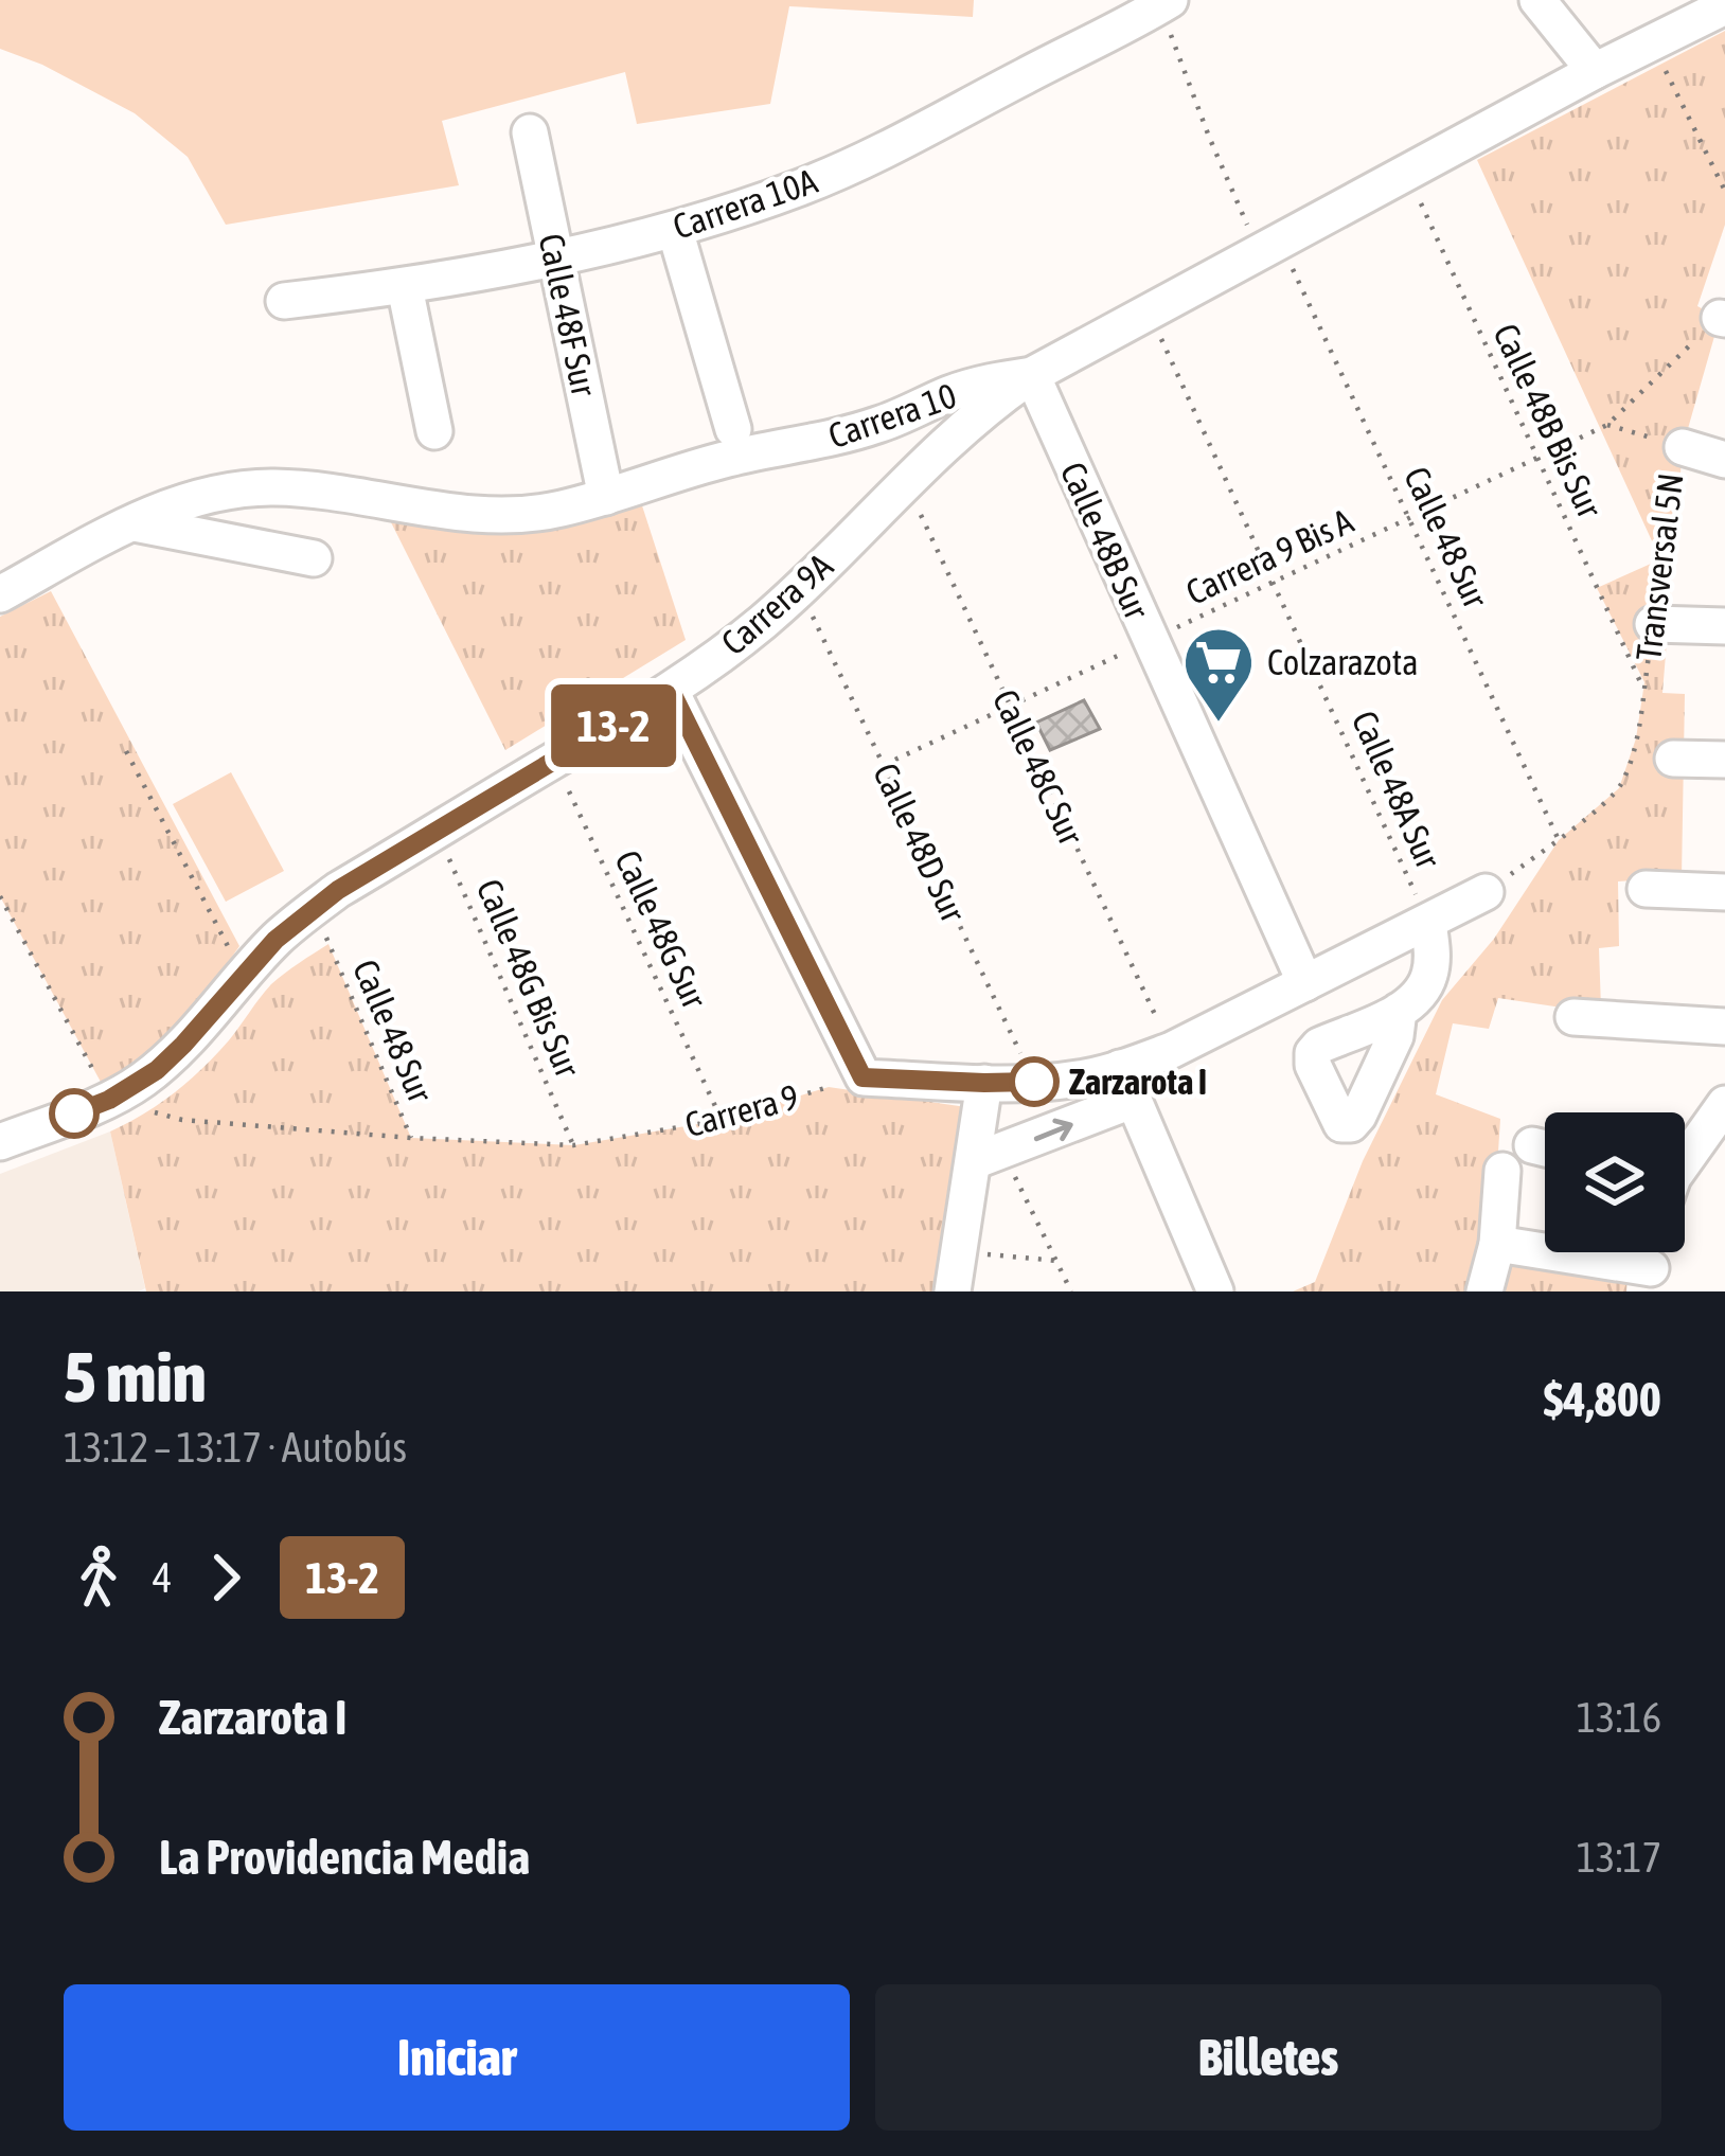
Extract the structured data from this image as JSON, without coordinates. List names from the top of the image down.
{
  "streets": {
    "street": [
      "Carrera 10A",
      "Calle 48F Sur",
      "Carrera 10",
      "Calle 48B Sur",
      "Carrera 9A"
    ],
    "path": [
      "Calle 48B Bis Sur",
      "Calle 48 Sur",
      "Carrera 9 Bis A",
      "Transversal 5N",
      "Calle 48C Sur",
      "Calle 48A Sur",
      "Calle 48D Sur",
      "Calle 48G Sur",
      "Calle 48G Bis Sur",
      "Carrera 9"
    ]
  },
  "crossings": [
    ["Carrera 10A", "Calle 48F Sur"],
    ["Carrera 10A", "Calle 48 Sur"],
    ["Calle 48F Sur", "Carrera 10"],
    ["Carrera 10", "Calle 48B Bis Sur"],
    ["Carrera 10", "Calle 48 Sur"],
    ["Carrera 10", "Calle 48B Sur"],
    ["Carrera 10", "Carrera 9A"],
    ["Calle 48B Bis Sur", "Carrera 9 Bis A"],
    ["Calle 48B Bis Sur", "Transversal 5N"],
    ["Calle 48 Sur", "Carrera 9 Bis A"],
    ["Calle 48 Sur", "Carrera 9"],
    ["Calle 48B Sur", "Carrera 9 Bis A"],
    ["Calle 48B Sur", "Carrera 9A"],
    ["Carrera 9 Bis A", "Calle 48C Sur"],
    ["Carrera 9 Bis A", "Calle 48A Sur"],
    ["Carrera 9 Bis A", "Calle 48D Sur"],
    ["Carrera 9A", "Calle 48C Sur"],
    ["Carrera 9A", "Calle 48G Sur"],
    ["Carrera 9A", "Calle 48G Bis Sur"],
    ["Calle 48G Sur", "Carrera 9"],
    ["Calle 48G Bis Sur", "Carrera 9"]
  ],
  "places": {
    "supermarket": ["Colzarazota"],
    "other": ["Zarzarota I"]
  },
  "lines": ["bus line 13-2"],
  "page": {
    "on_map": "13-2",
    "heading": ["5 min", "13:12 – 13:17 · Autobús", "$4,800"],
    "legs": ["4", "13-2"],
    "list": [
      {
        "name": "Zarzarota I",
        "value": "13:16"
      },
      {
        "name": "La Providencia Media",
        "value": "13:17"
      }
    ],
    "buttons": ["Iniciar", "Billetes"]
  }
}
